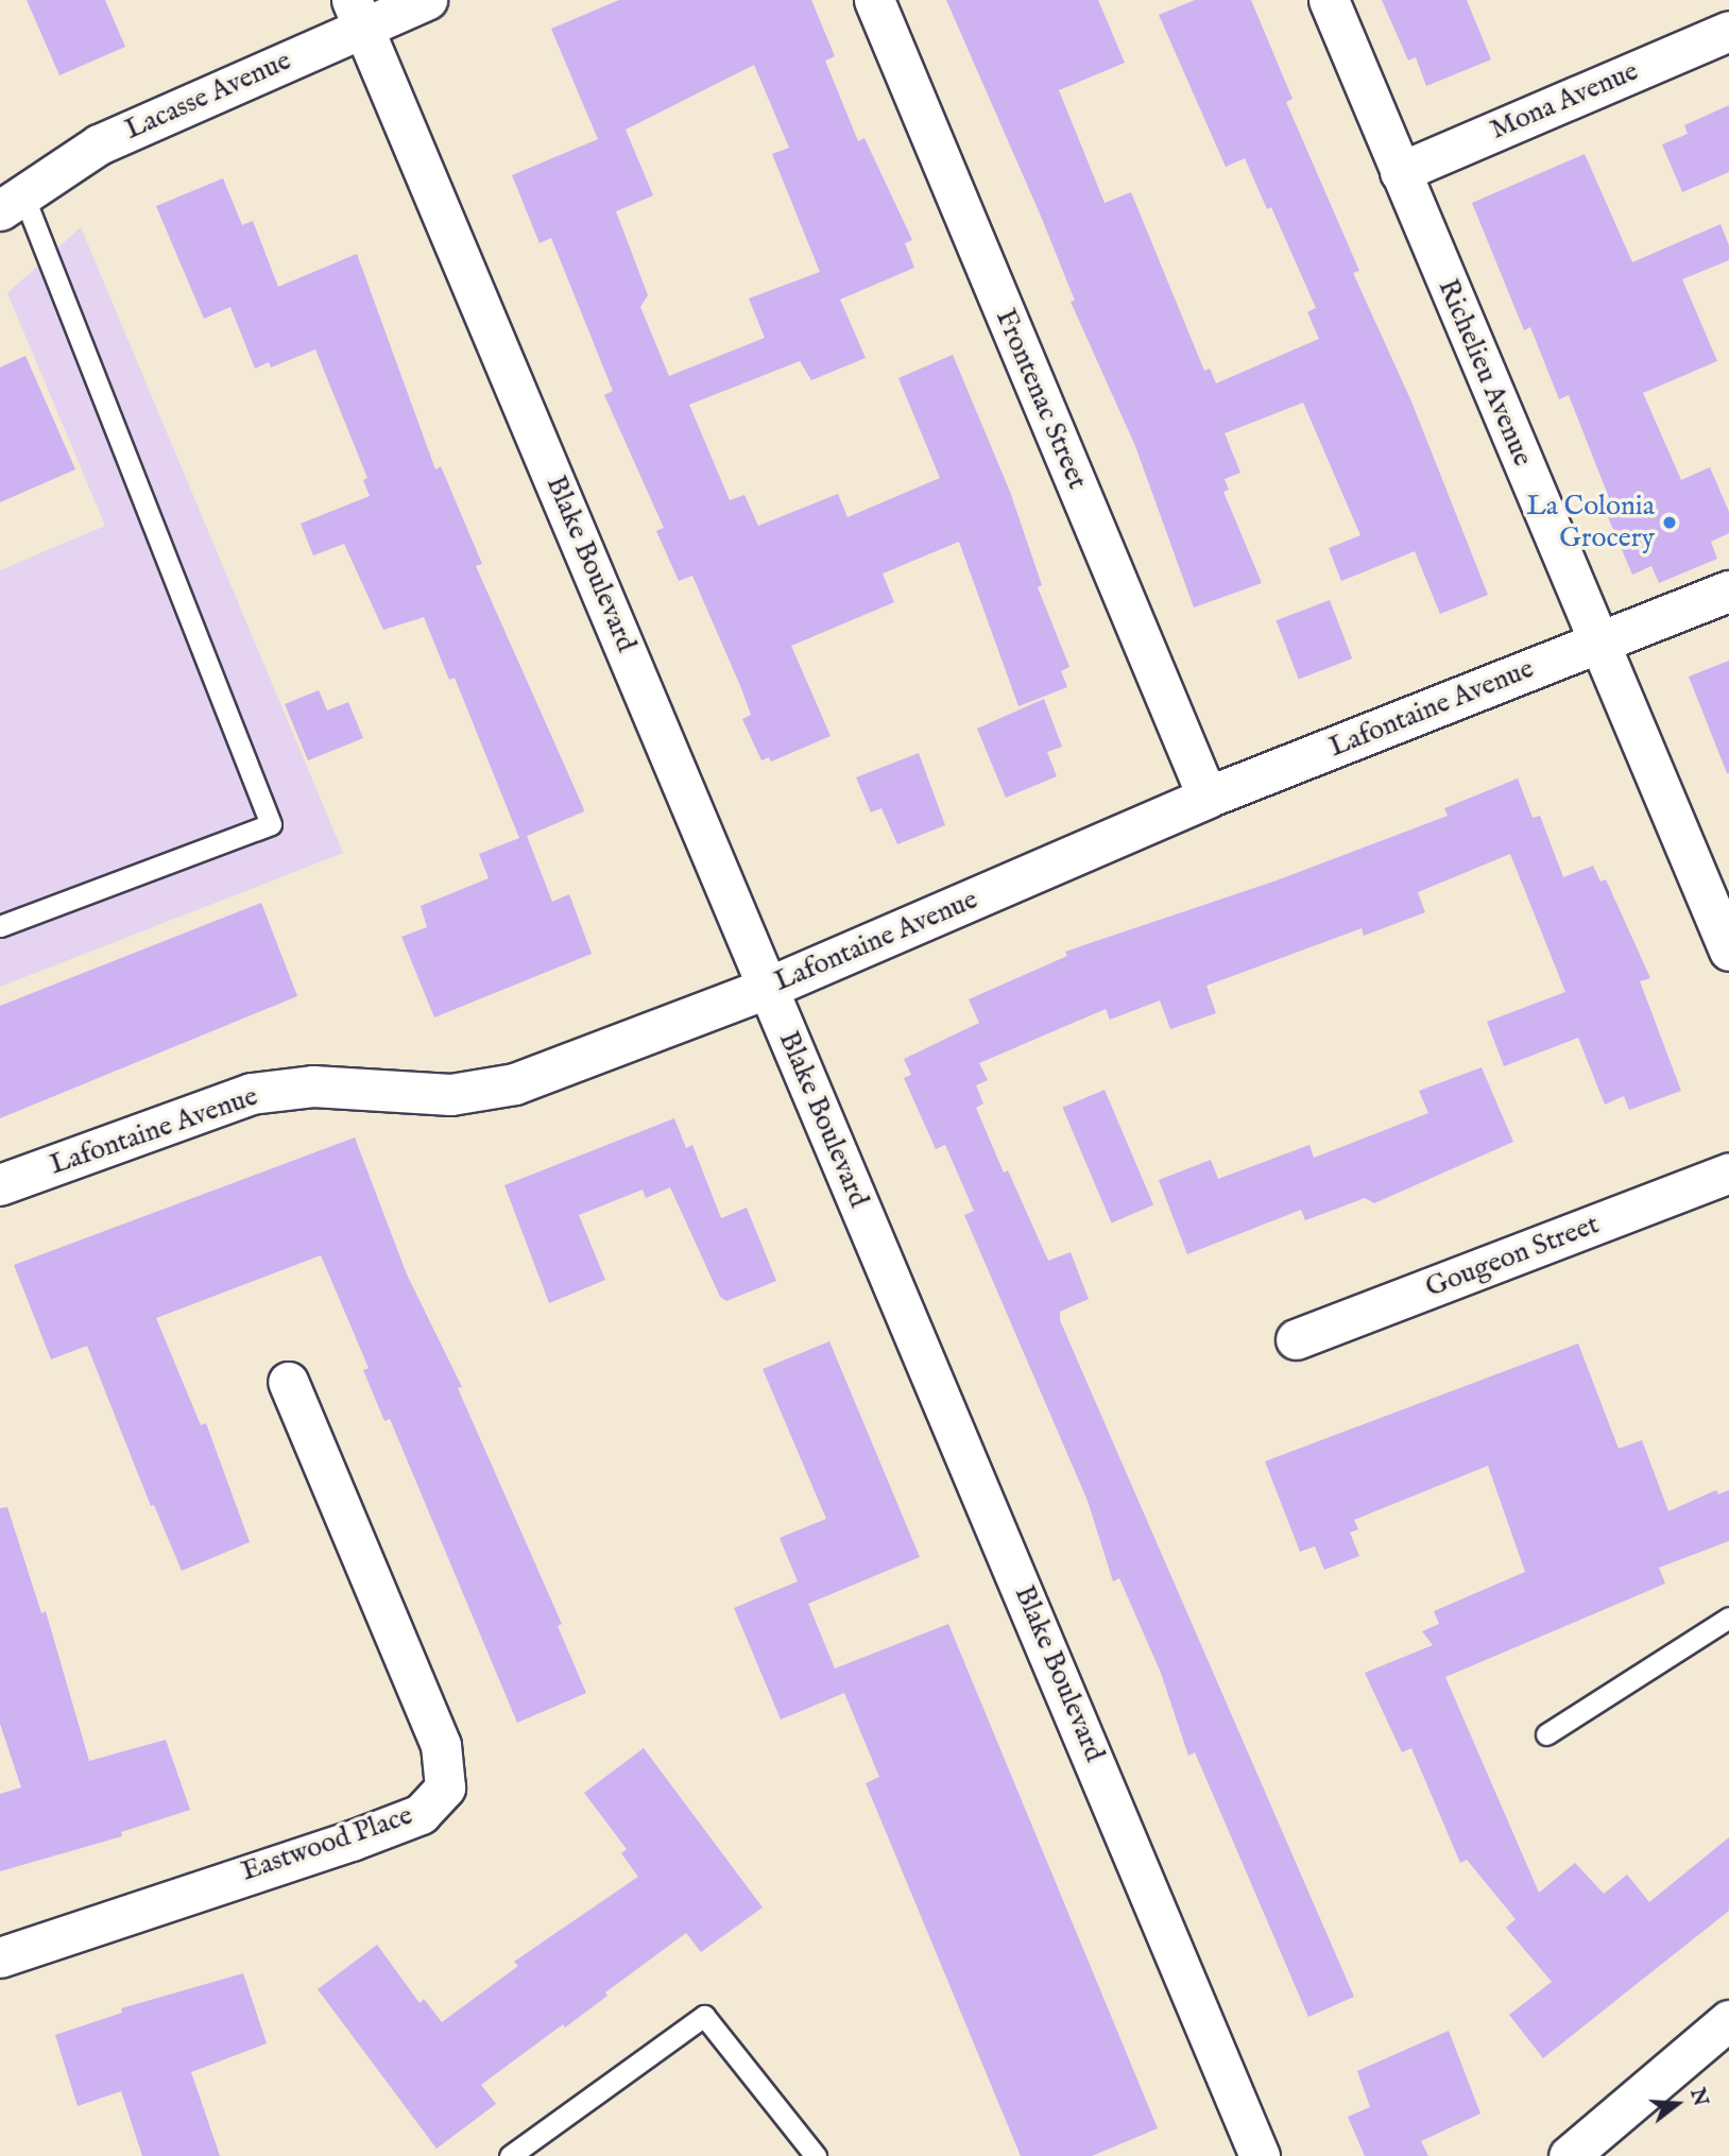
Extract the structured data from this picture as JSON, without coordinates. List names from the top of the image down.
{
  "streets": {
    "street": [
      "Lacasse Avenue",
      "Mona Avenue",
      "Richelieu Avenue",
      "Frontenac Street",
      "Blake Boulevard",
      "Lafontaine Avenue",
      "Gougeon Street",
      "Eastwood Place"
    ]
  },
  "crossings": [
    ["Lacasse Avenue", "Blake Boulevard"],
    ["Mona Avenue", "Richelieu Avenue"],
    ["Richelieu Avenue", "Lafontaine Avenue"],
    ["Frontenac Street", "Lafontaine Avenue"],
    ["Blake Boulevard", "Lafontaine Avenue"]
  ],
  "places": ["La Colonia Grocery"],
  "north": "right"
}
